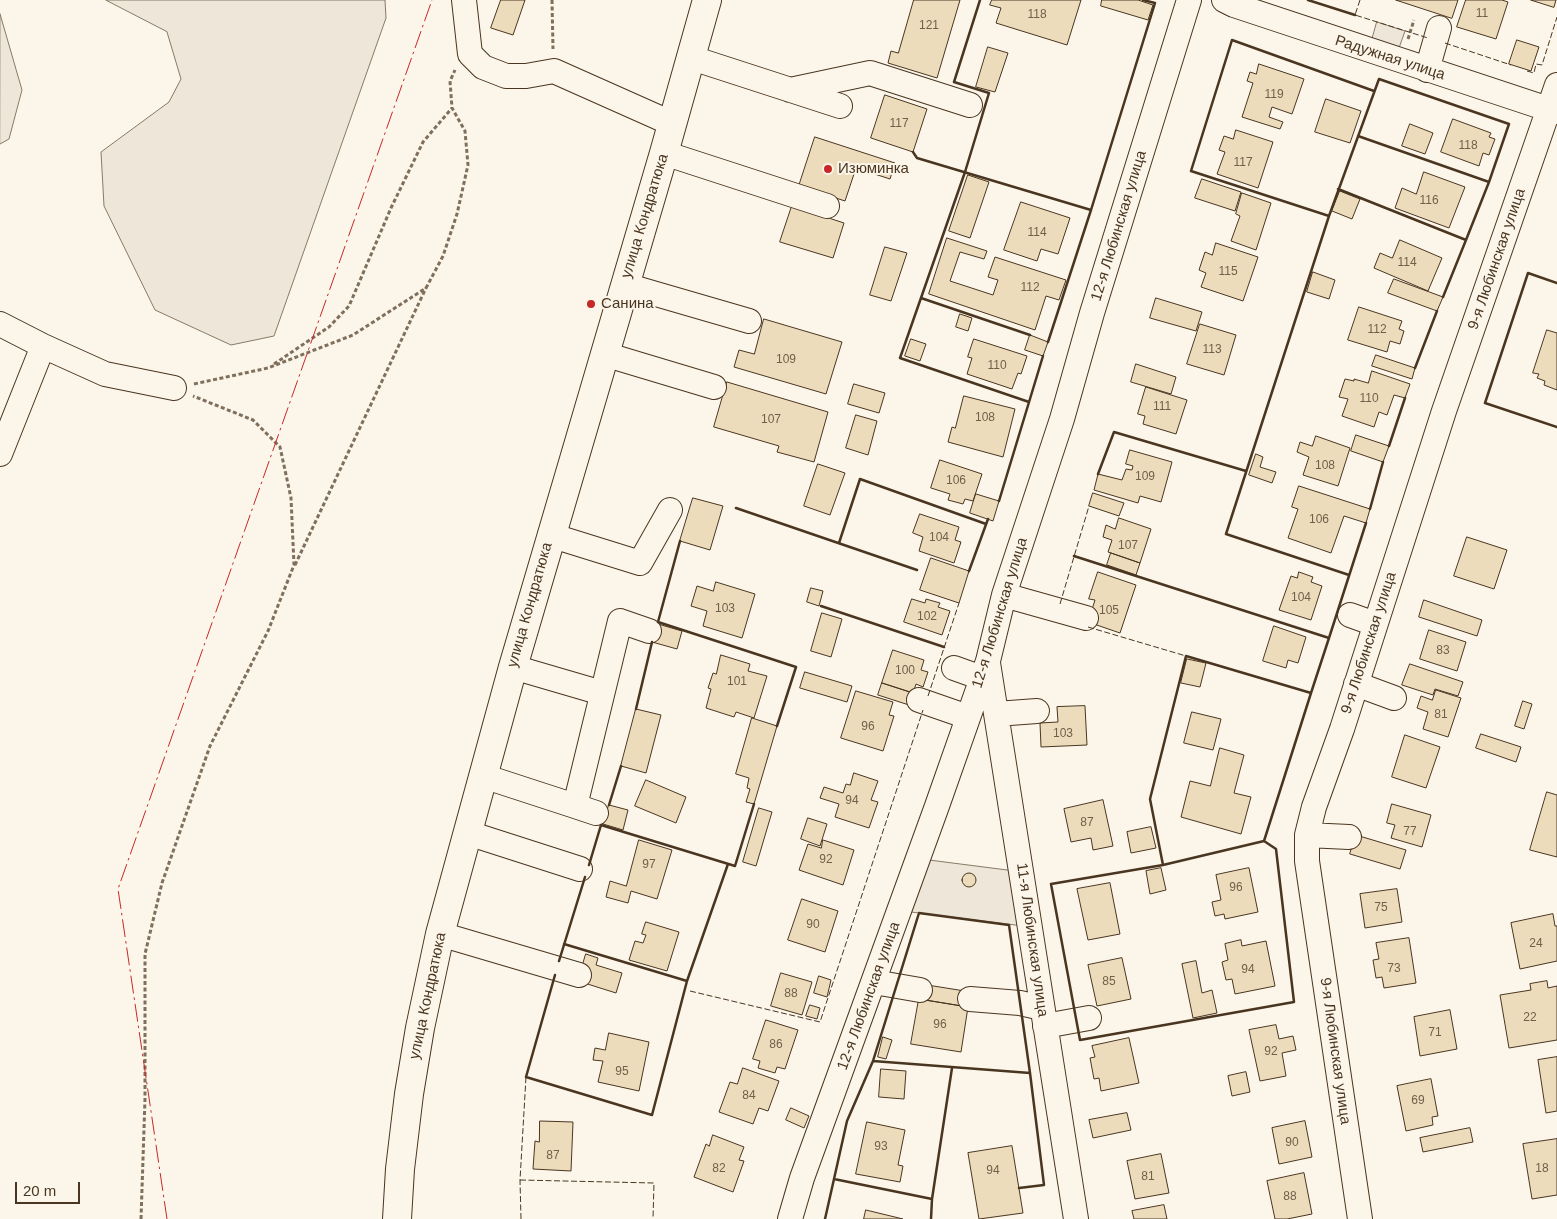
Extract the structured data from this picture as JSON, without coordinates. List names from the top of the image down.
{
  "streets": {
    "main road": ["улица Кондратюка"],
    "street": [
      "Радужная улица",
      "12-я Любинская улица",
      "9-я Любинская улица",
      "11-я Любинская улица"
    ]
  },
  "crossings": [
    ["Радужная улица", "9-я Любинская улица"],
    ["12-я Любинская улица", "11-я Любинская улица"]
  ],
  "places": ["Изюминка", "Санина"],
  "house_numbers": [
    "11",
    "118",
    "121",
    "119",
    "117",
    "118",
    "117",
    "116",
    "114",
    "114",
    "115",
    "112",
    "112",
    "113",
    "109",
    "110",
    "110",
    "111",
    "108",
    "107",
    "108",
    "109",
    "106",
    "106",
    "104",
    "107",
    "104",
    "103",
    "105",
    "102",
    "83",
    "100",
    "101",
    "81",
    "96",
    "103",
    "94",
    "87",
    "77",
    "92",
    "97",
    "96",
    "75",
    "90",
    "24",
    "73",
    "94",
    "85",
    "88",
    "22",
    "96",
    "71",
    "86",
    "92",
    "95",
    "84",
    "69",
    "90",
    "93",
    "87",
    "82",
    "18",
    "94",
    "81",
    "88"
  ],
  "scale_bar": "20 m"
}
